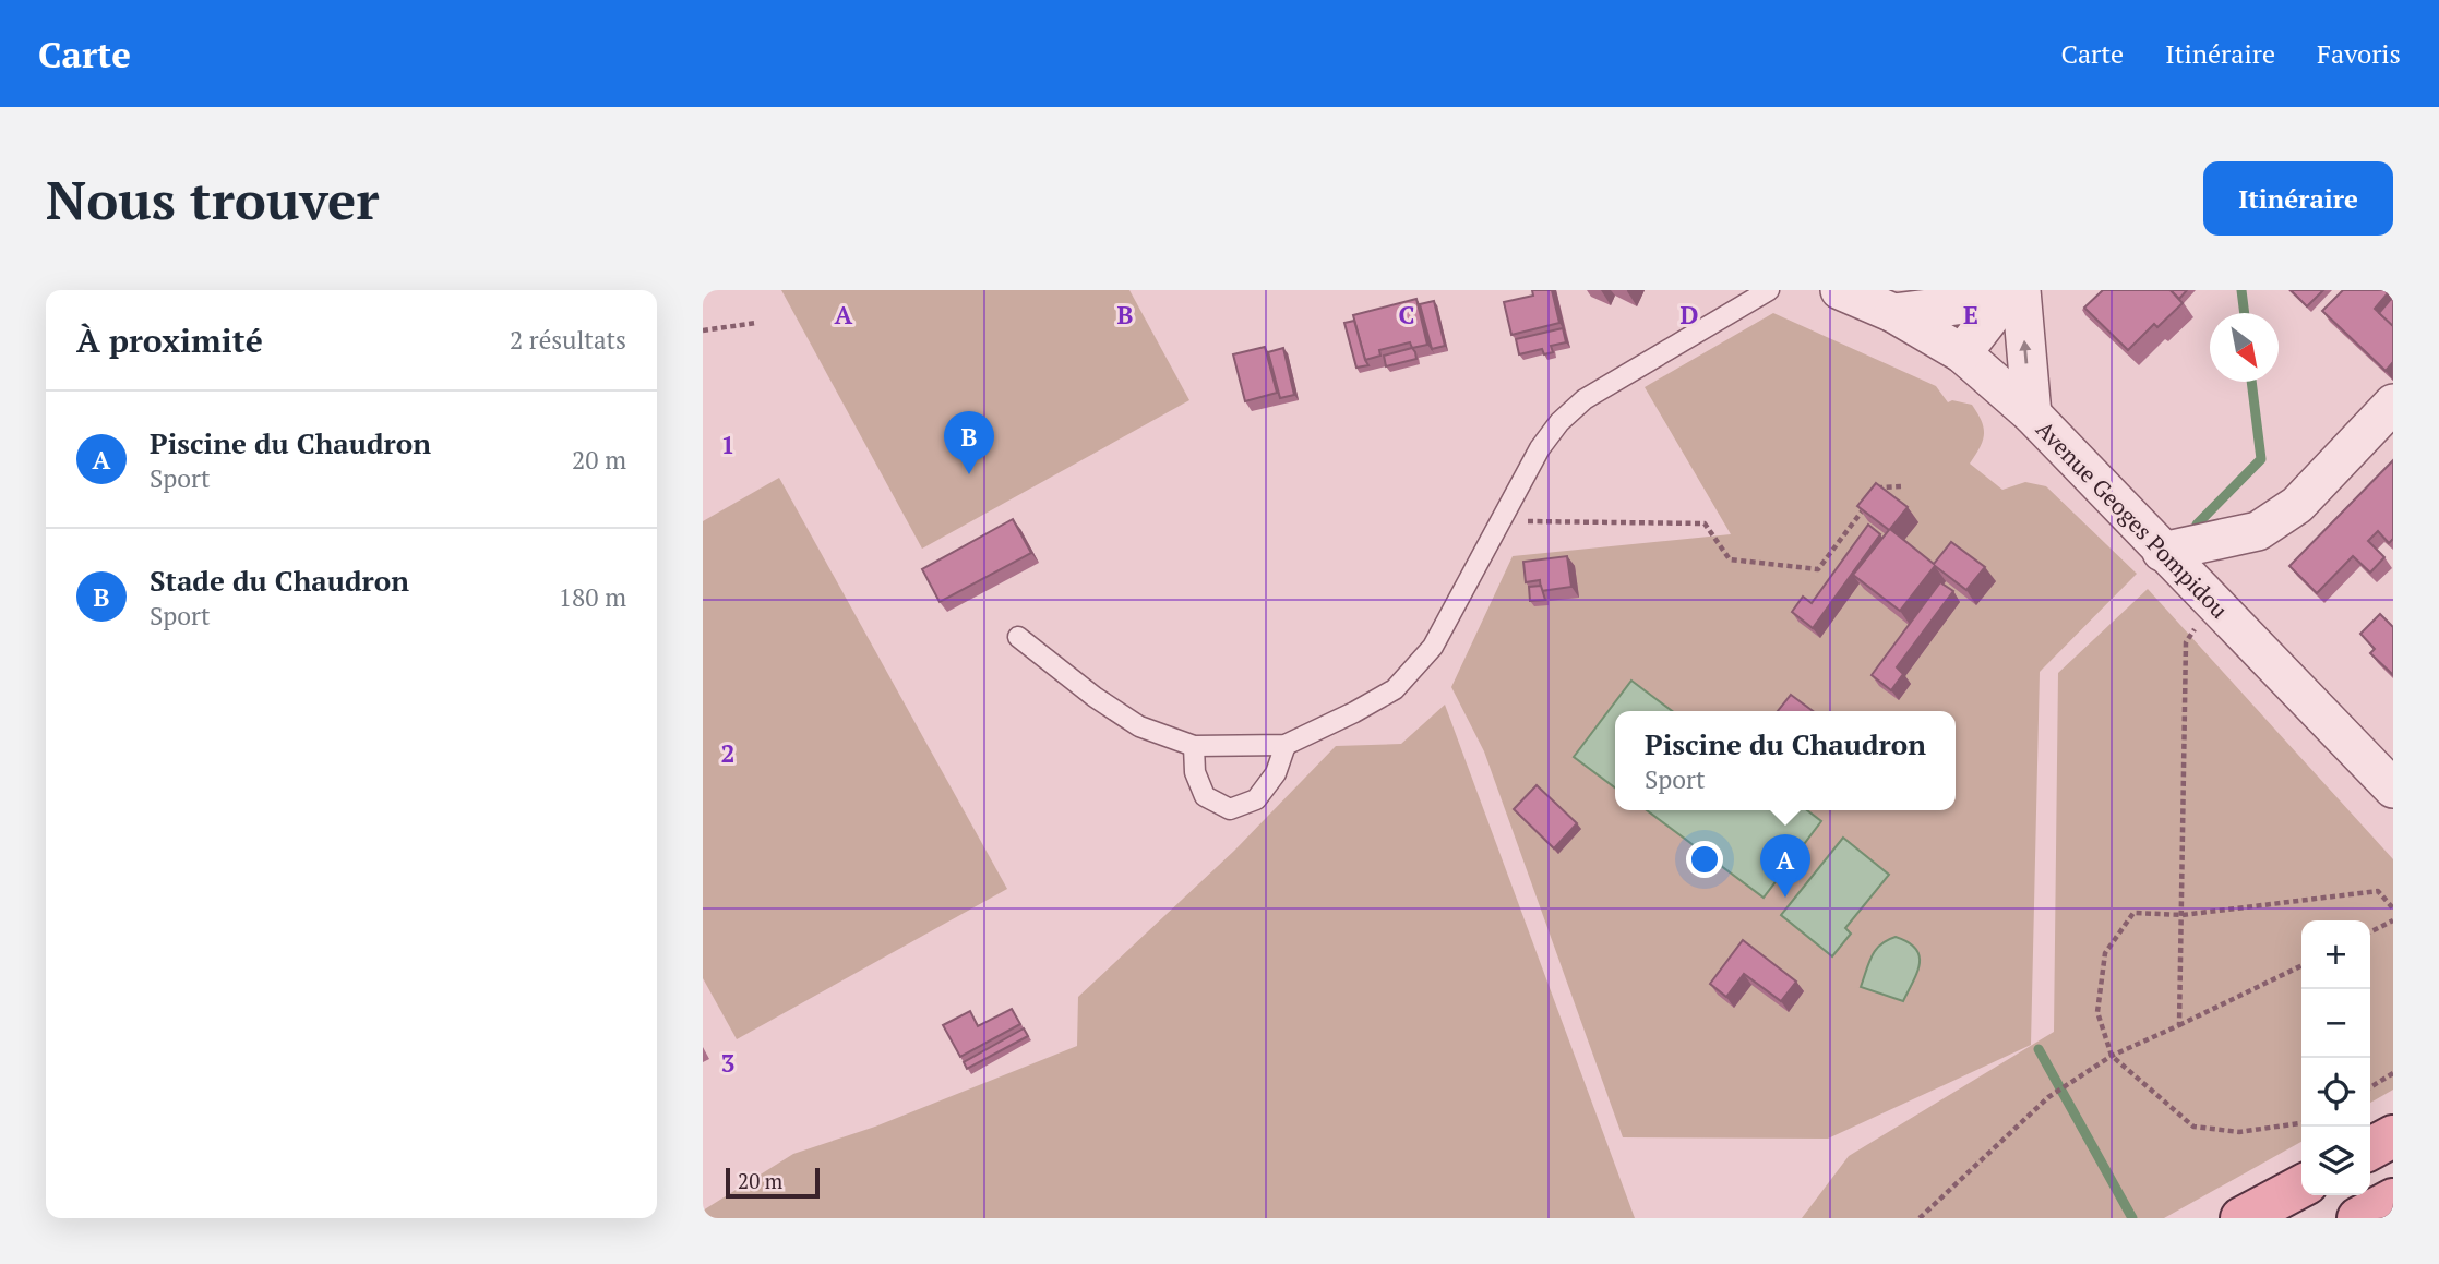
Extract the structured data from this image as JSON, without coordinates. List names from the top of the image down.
{
  "streets": {
    "street": ["Avenue Geoges Pompidou"]
  },
  "scale_bar": "20 m",
  "north": "bottom right",
  "page": {
    "header": "Carte",
    "nav": ["Carte", "Itinéraire", "Favoris"],
    "buttons": "Itinéraire",
    "title": "Nous trouver",
    "heading": ["À proximité", "2 résultats"],
    "list": [
      {
        "mark": "A",
        "name": "Piscine du Chaudron",
        "note": "Sport",
        "value": "20 m"
      },
      {
        "mark": "B",
        "name": "Stade du Chaudron",
        "note": "Sport",
        "value": "180 m"
      }
    ],
    "pins": ["B", "A"],
    "popup": ["Piscine du Chaudron", "Sport"],
    "map_buttons": ["+", "−"],
    "scale": "20 m"
  },
  "grid": {
    "columns": [
      "A",
      "B",
      "C",
      "D",
      "E"
    ],
    "rows": ["1", "2", "3"]
  }
}
